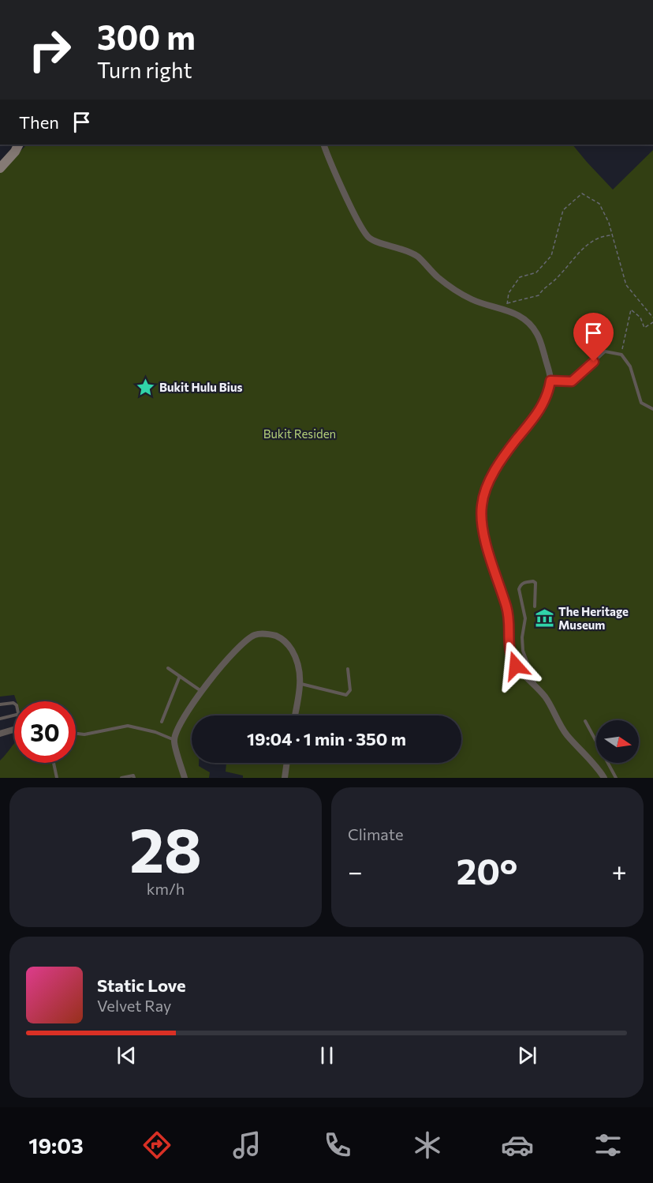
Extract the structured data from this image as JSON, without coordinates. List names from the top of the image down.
{
  "parks": ["Bukit Residen"],
  "places": {
    "place": ["Bukit Hulu Bius"],
    "museum": ["The Heritage Museum"]
  },
  "north": "right",
  "page": {
    "turn": ["300 m", "Turn right"],
    "then": "Then",
    "limit": "30",
    "trip": "19:04 · 1 min · 350 m",
    "tile": [
      ["28", "km/h"],
      "Climate"
    ],
    "heat": ["−", "20°", "+"],
    "song": ["Static Love", "Velvet Ray"],
    "tabs": "19:03"
  }
}
